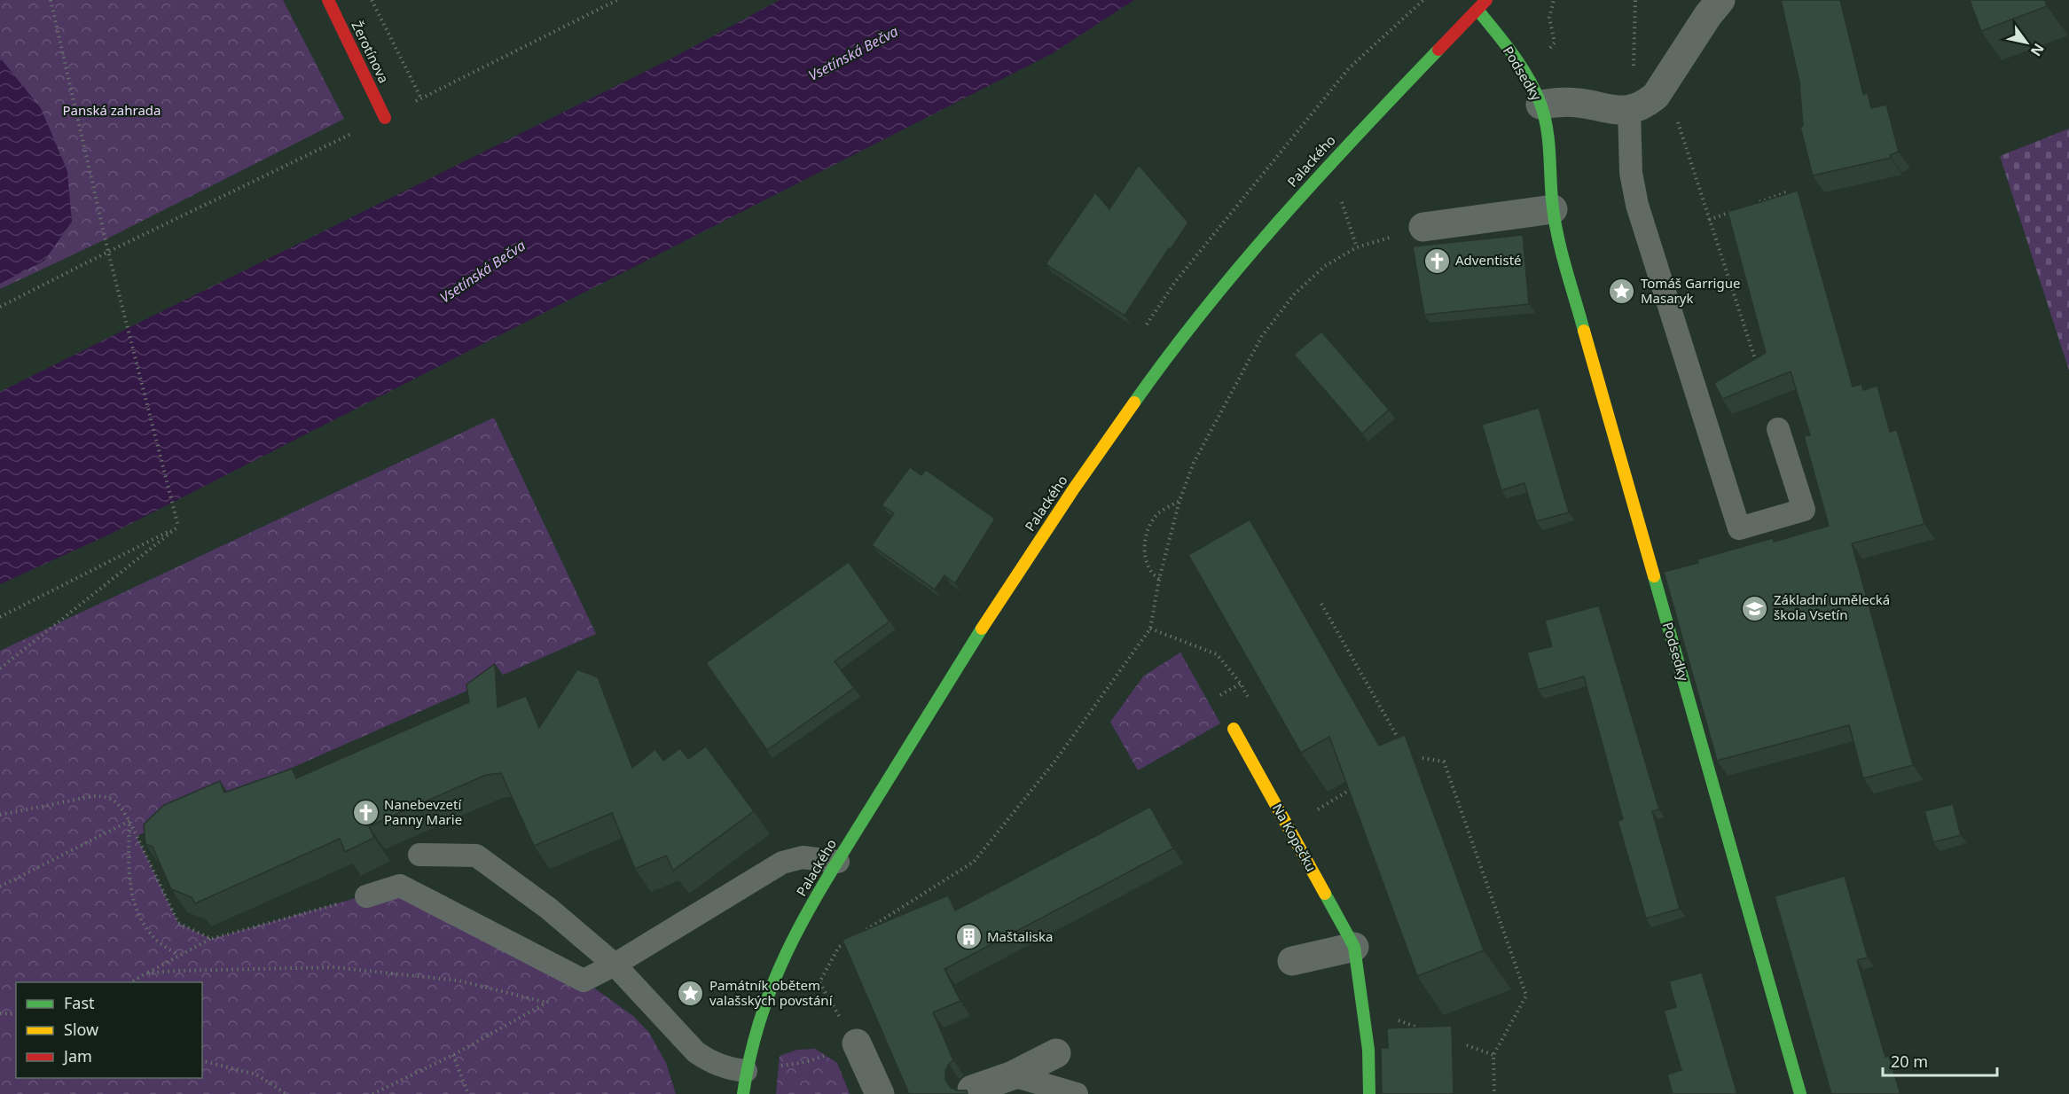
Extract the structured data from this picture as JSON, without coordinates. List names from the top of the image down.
{
  "streets": {
    "street": [
      "Žerotínova",
      "Podsedky",
      "Palackého",
      "Na Kopečku"
    ]
  },
  "crossings": [
    ["Podsedky", "Palackého"]
  ],
  "water": ["Vsetínská Bečva"],
  "parks": ["Panská zahrada"],
  "places": {
    "church": ["Adventisté", "Nanebevzetí Panny Marie"],
    "place": ["Tomáš Garrigue Masaryk", "Památník obětem valašských povstání"],
    "school or university": ["Základní umělecká škola Vsetín"],
    "building": ["Maštaliska"]
  },
  "legend": ["Fast", "Slow", "Jam"],
  "scale_bar": "20 m",
  "north": "bottom right"
}
